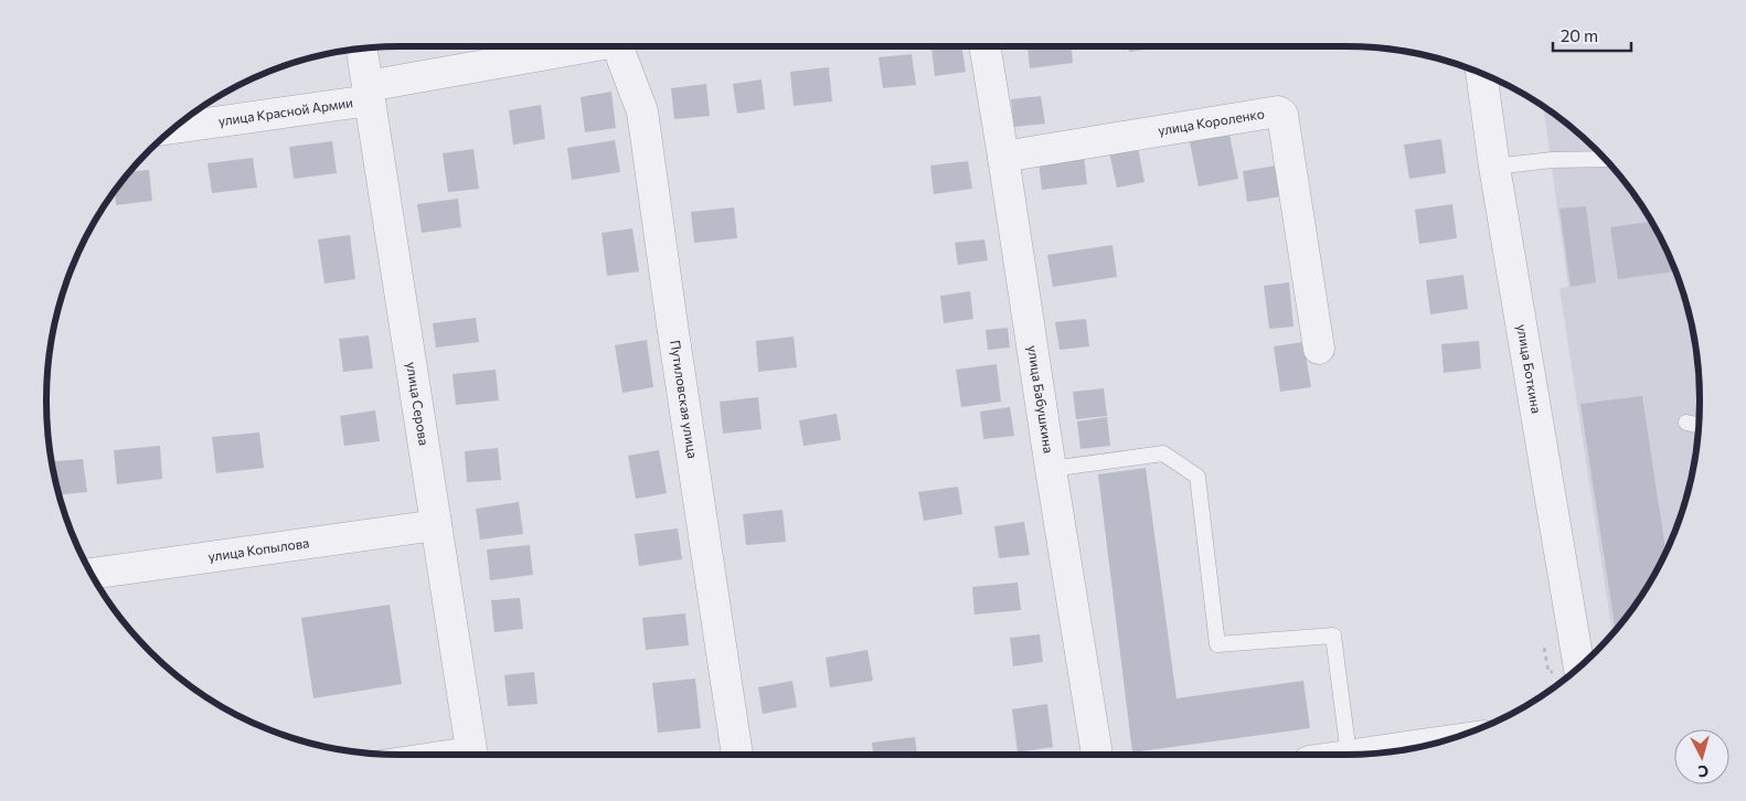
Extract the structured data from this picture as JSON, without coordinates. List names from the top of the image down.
{
  "streets": {
    "street": [
      "улица Красной Армии",
      "улица Короленко",
      "улица Боткина",
      "улица Бабушкина",
      "Путиловская улица",
      "улица Серова",
      "улица Копылова"
    ]
  },
  "crossings": [
    ["улица Красной Армии", "улица Серова"],
    ["улица Короленко", "улица Бабушкина"],
    ["улица Серова", "улица Копылова"]
  ],
  "scale_bar": "20 m",
  "north": "bottom"
}
